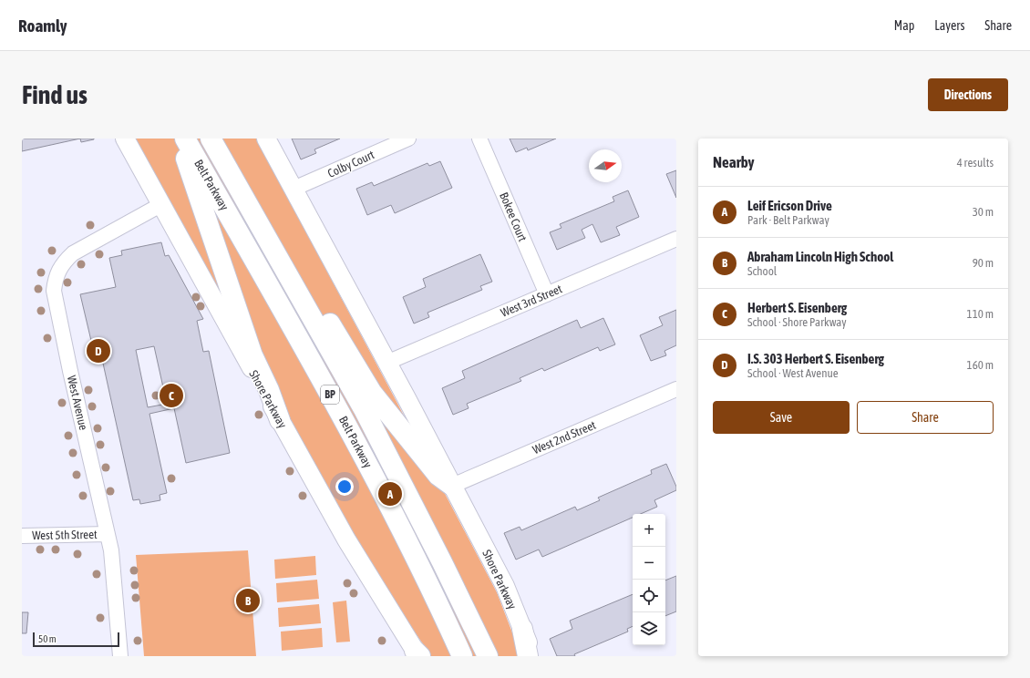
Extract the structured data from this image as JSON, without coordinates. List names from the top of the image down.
{
  "streets": {
    "highway": ["Belt Parkway", "BP"],
    "main road": ["Shore Parkway"],
    "street": [
      "Colby Court",
      "Bokee Court",
      "West 3rd Street",
      "West Avenue",
      "West 2nd Street",
      "West 5th Street"
    ]
  },
  "crossings": [
    ["Colby Court", "Shore Parkway"],
    ["Bokee Court", "West 3rd Street"],
    ["West 3rd Street", "Shore Parkway"],
    ["Shore Parkway", "West Avenue"],
    ["Shore Parkway", "West 2nd Street"],
    ["West Avenue", "West 5th Street"]
  ],
  "scale_bar": "50 m",
  "north": "right",
  "page": {
    "header": "Roamly",
    "nav": ["Map", "Layers", "Share"],
    "buttons": [
      "Directions",
      ["Save", "Share"]
    ],
    "title": "Find us",
    "heading": ["Nearby", "4 results"],
    "list": [
      {
        "mark": "A",
        "name": "Leif Ericson Drive",
        "note": "Park · Belt Parkway",
        "value": "30 m"
      },
      {
        "mark": "B",
        "name": "Abraham Lincoln High School",
        "note": "School",
        "value": "90 m"
      },
      {
        "mark": "C",
        "name": "Herbert S. Eisenberg",
        "note": "School · Shore Parkway",
        "value": "110 m"
      },
      {
        "mark": "D",
        "name": "I.S. 303 Herbert S. Eisenberg",
        "note": "School · West Avenue",
        "value": "160 m"
      }
    ],
    "pins": [
      "D",
      "C",
      "A",
      "B"
    ],
    "map_buttons": ["+", "−"],
    "scale": "50 m"
  }
}
